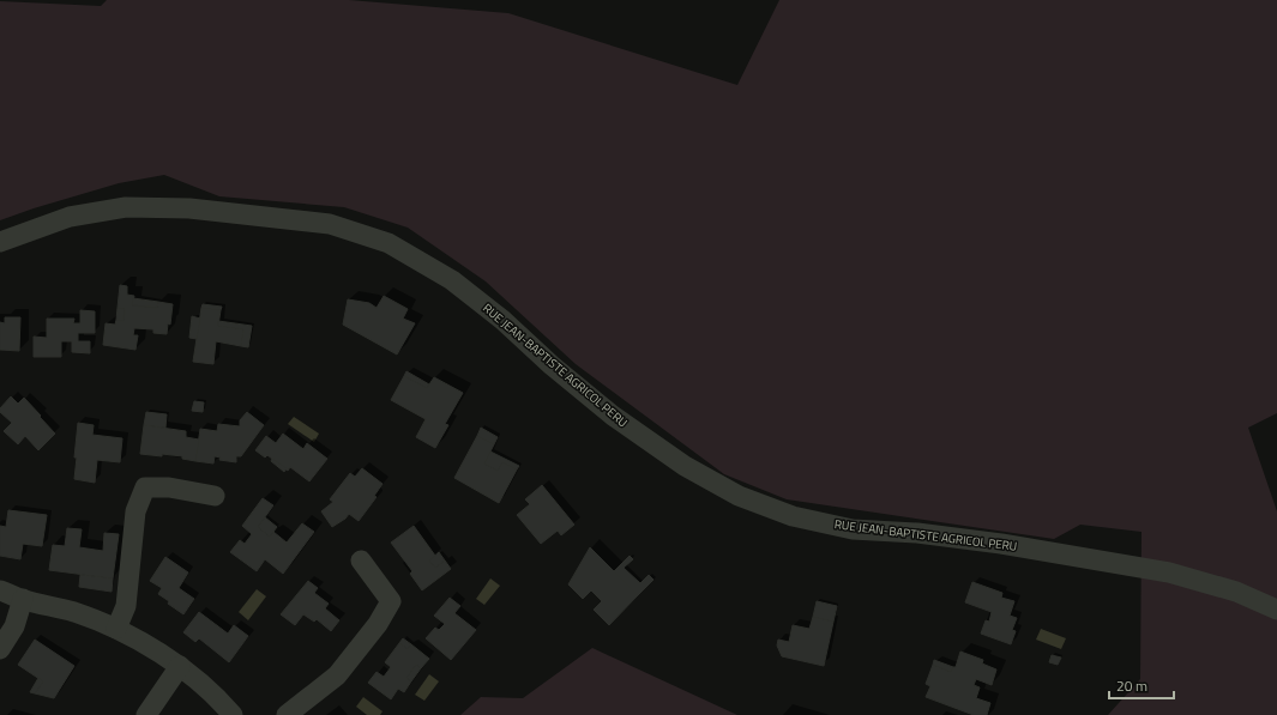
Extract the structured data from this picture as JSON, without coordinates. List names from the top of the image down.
{
  "streets": {
    "street": ["RUE JEAN-BAPTISTE AGRICOL PERU"]
  },
  "scale_bar": "20 m"
}
